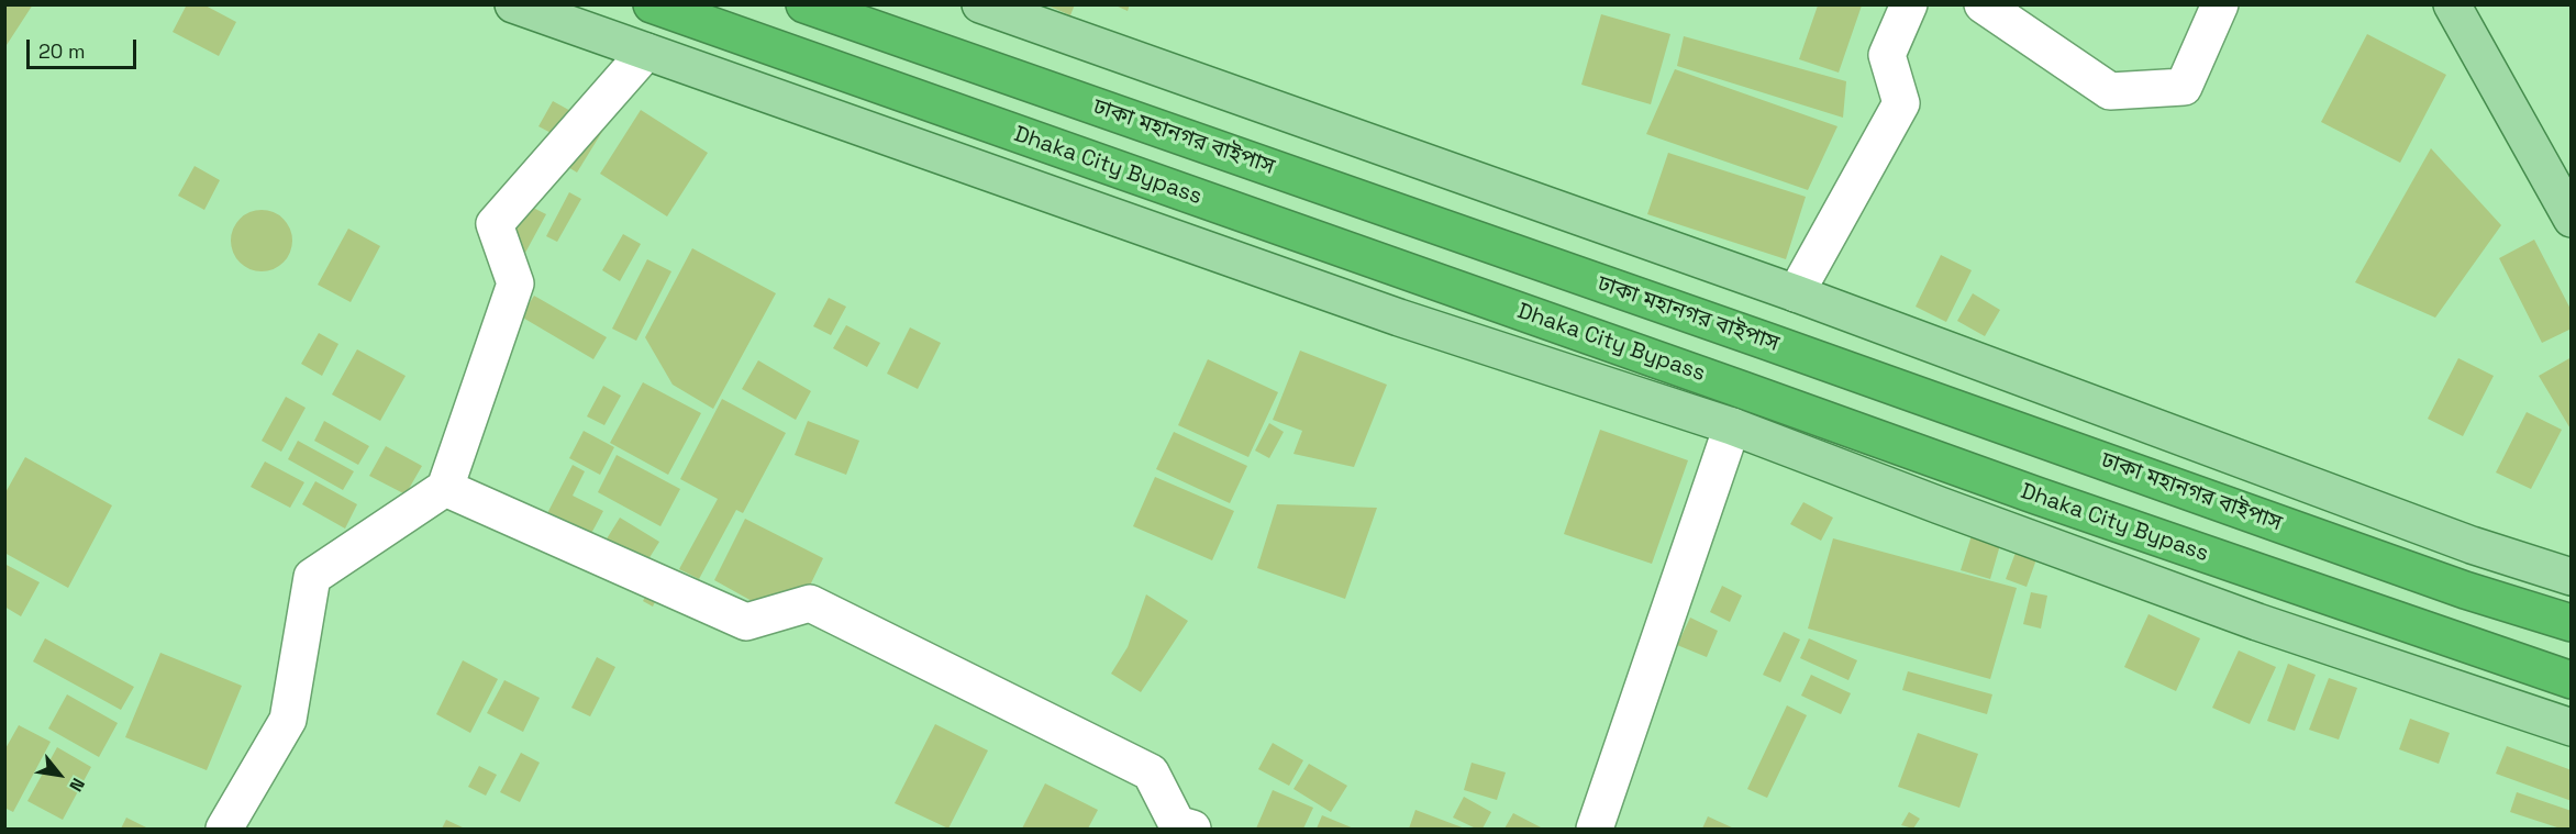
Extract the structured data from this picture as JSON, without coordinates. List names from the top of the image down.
{
  "streets": {
    "highway": ["ঢাকা মহানগর বাইপাস", "Dhaka City Bypass"]
  },
  "scale_bar": "20 m",
  "north": "bottom right"
}
